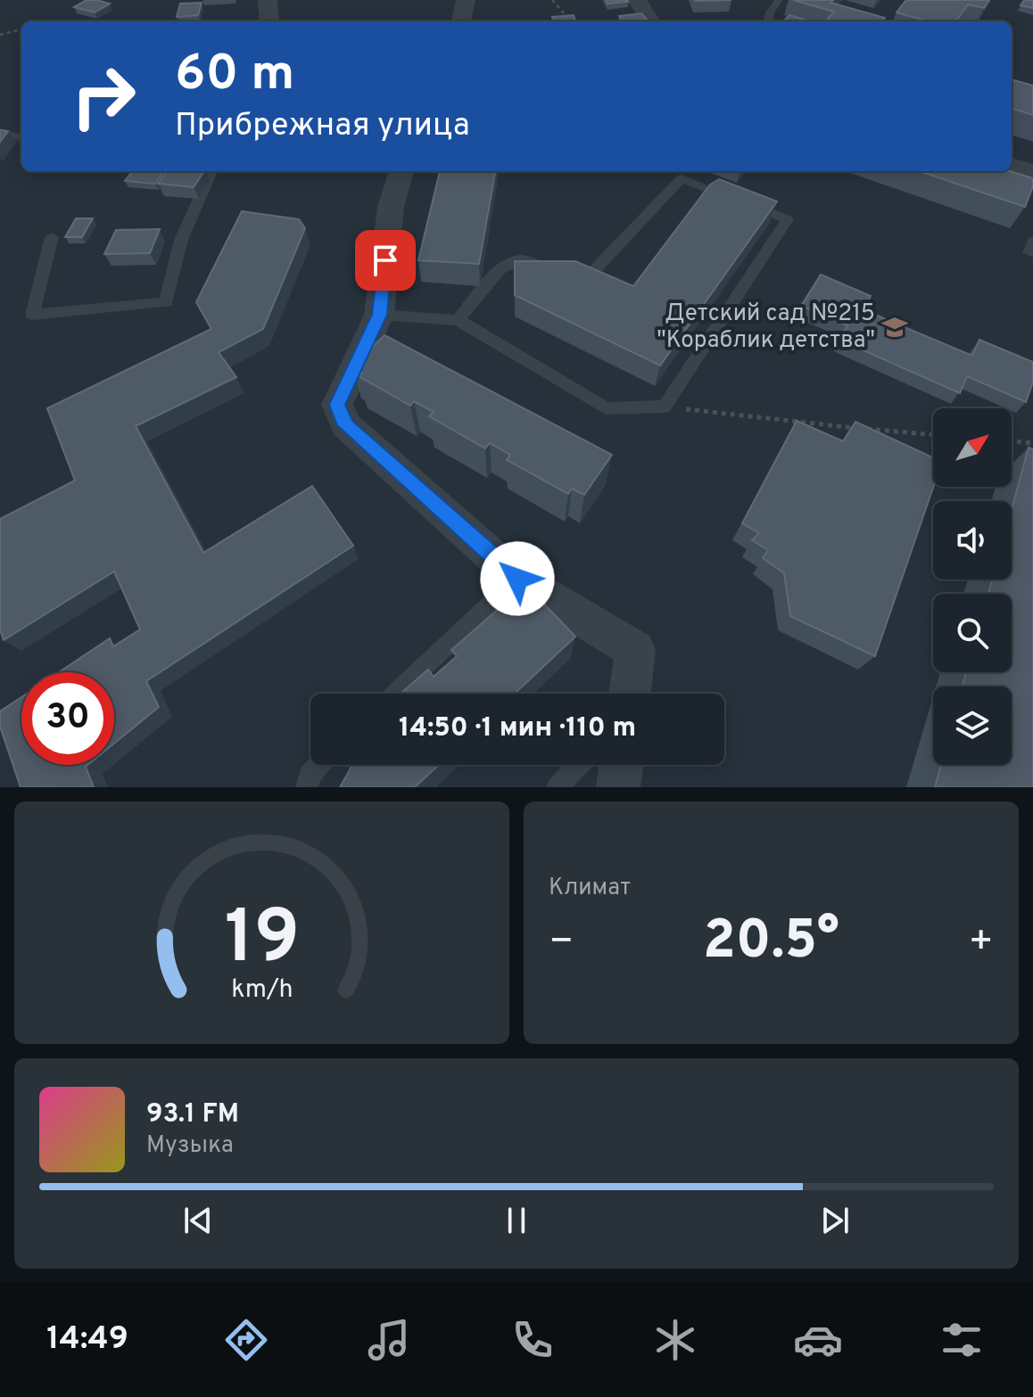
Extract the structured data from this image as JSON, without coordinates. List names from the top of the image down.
{
  "places": {
    "school or university": ["Детский сад №215 \"Кораблик детства\""]
  },
  "north": "top right",
  "page": {
    "turn": ["60 m", "Прибрежная улица"],
    "limit": "30",
    "trip": "14:50 · 1 мин · 110 m",
    "tile": "Климат",
    "heat": ["−", "20.5°", "+"],
    "song": ["93.1 FM", "Музыка"],
    "tabs": "14:49",
    "gauge": ["19", "km/h"]
  }
}
